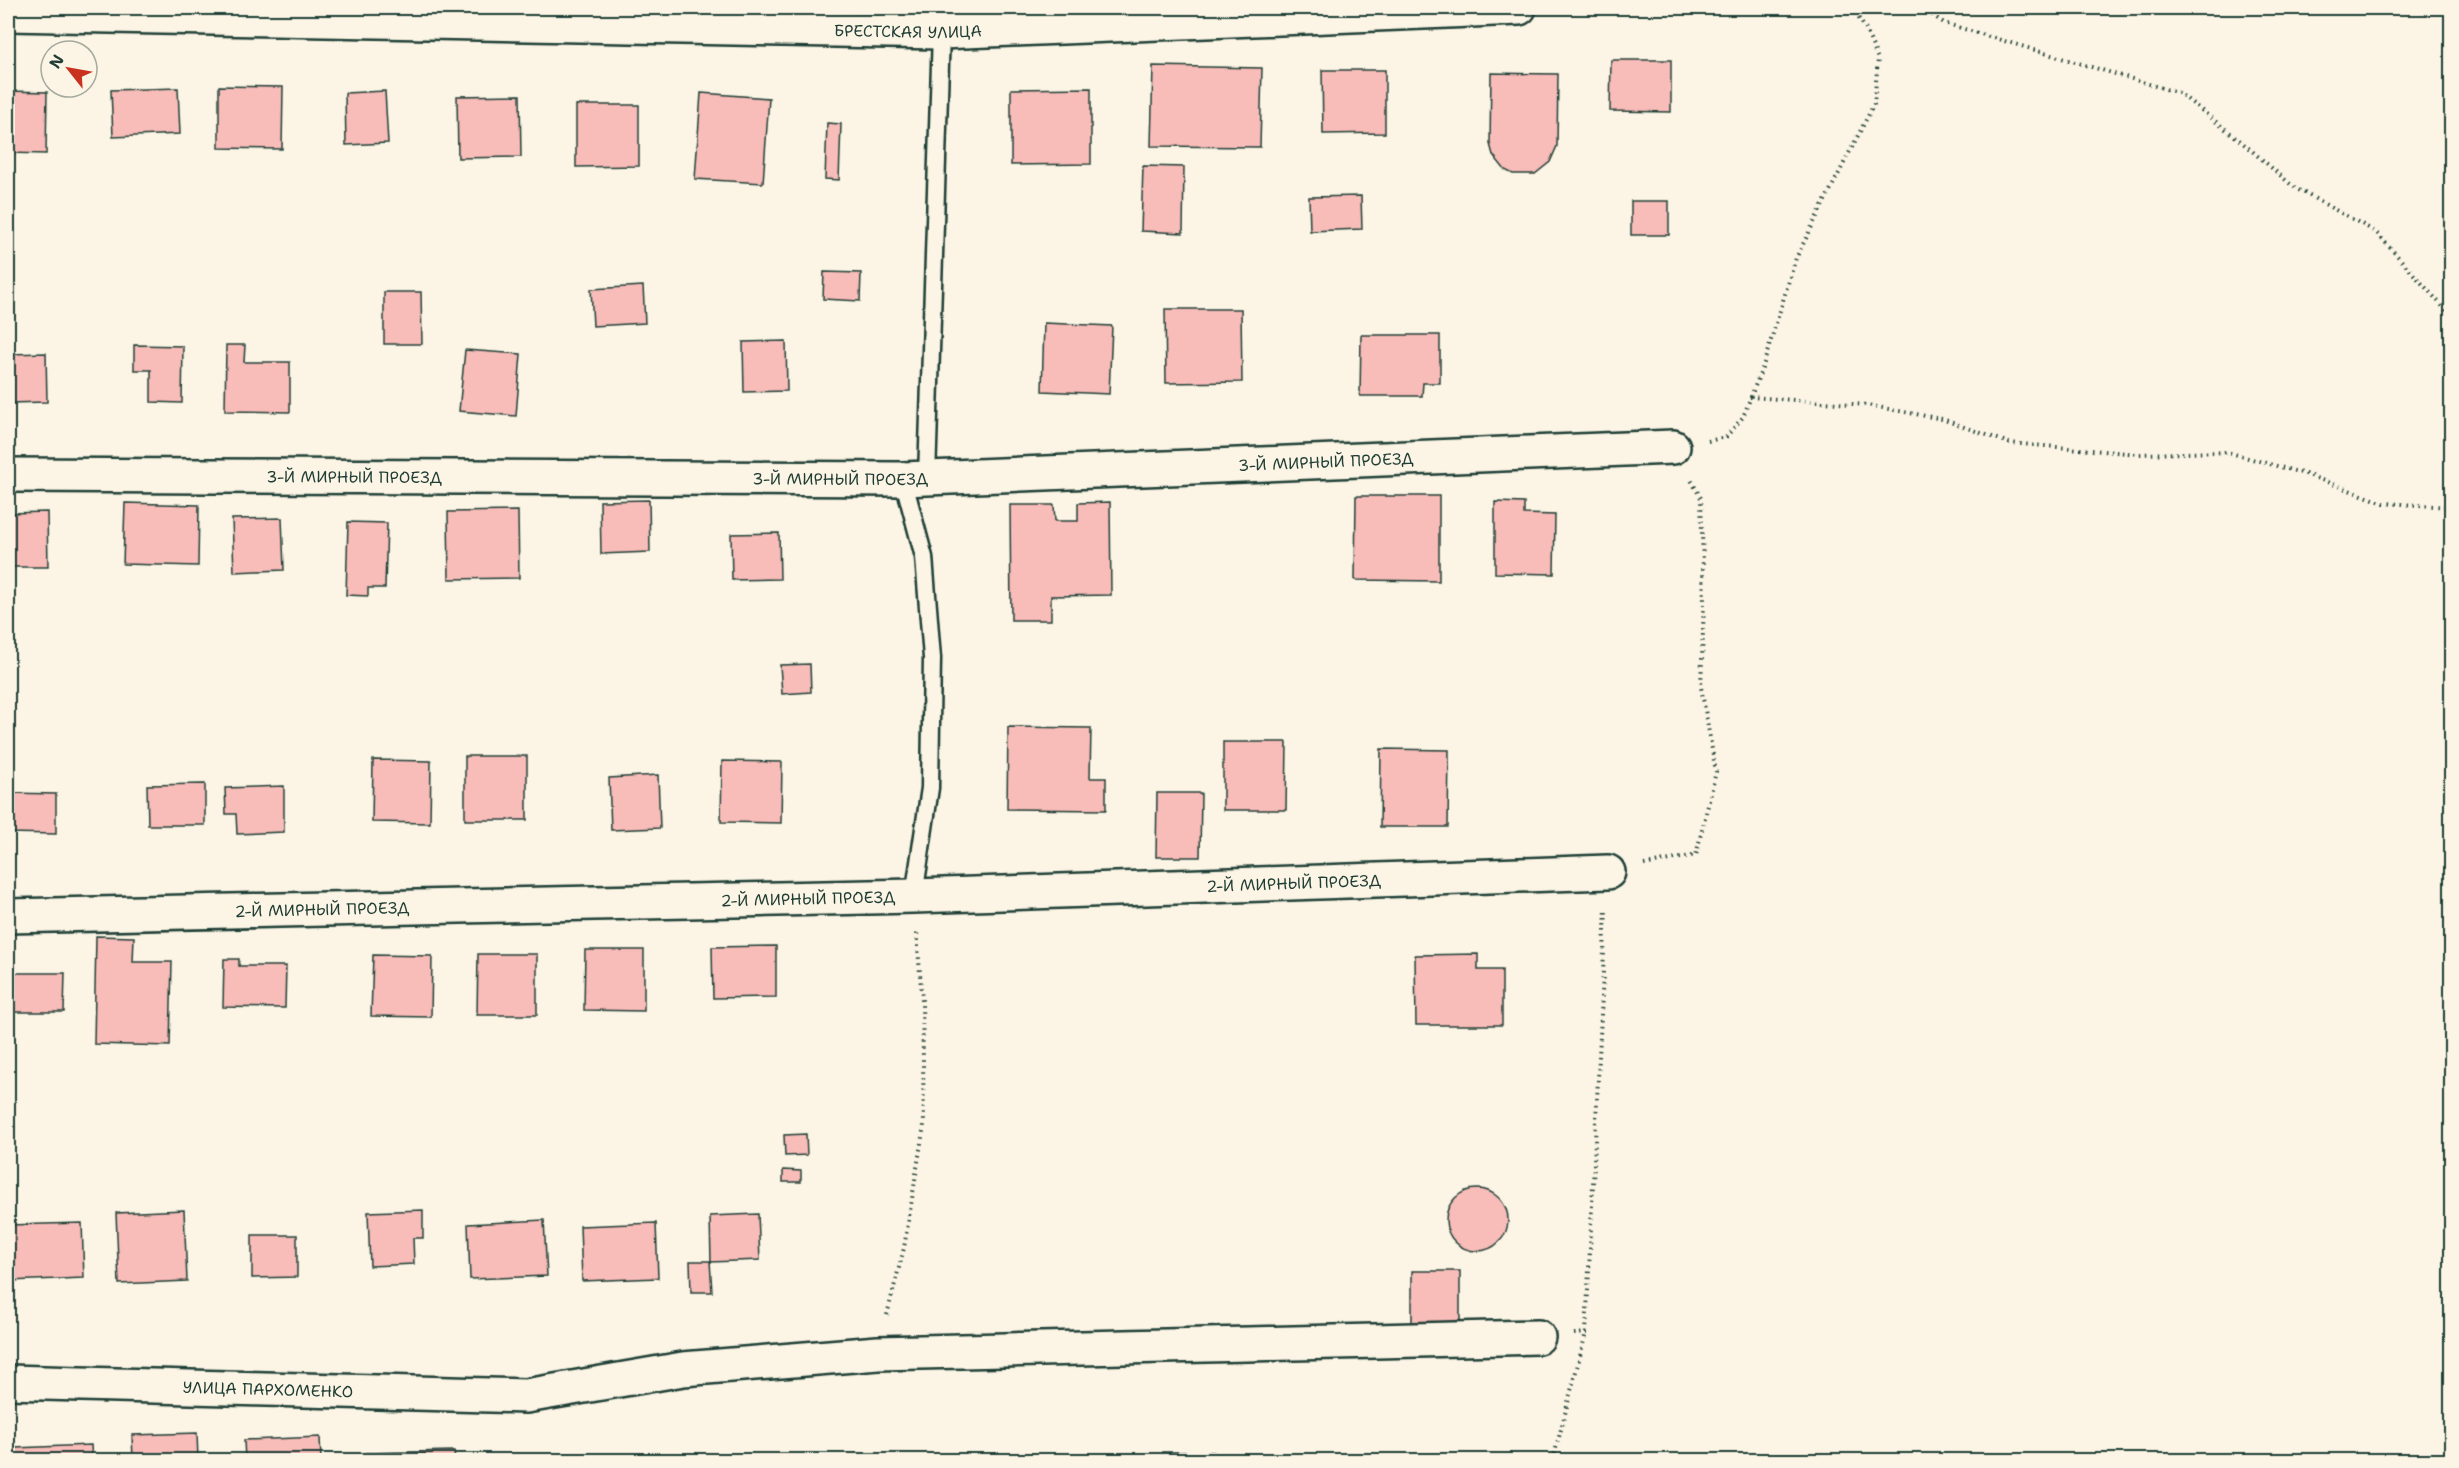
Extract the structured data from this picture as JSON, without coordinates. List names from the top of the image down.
{
  "streets": {
    "street": [
      "БРЕСТСКАЯ УЛИЦА",
      "3-Й МИРНЫЙ ПРОЕЗД",
      "2-Й МИРНЫЙ ПРОЕЗД",
      "УЛИЦА ПАРХОМЕНКО"
    ]
  },
  "north": "top left"
}
